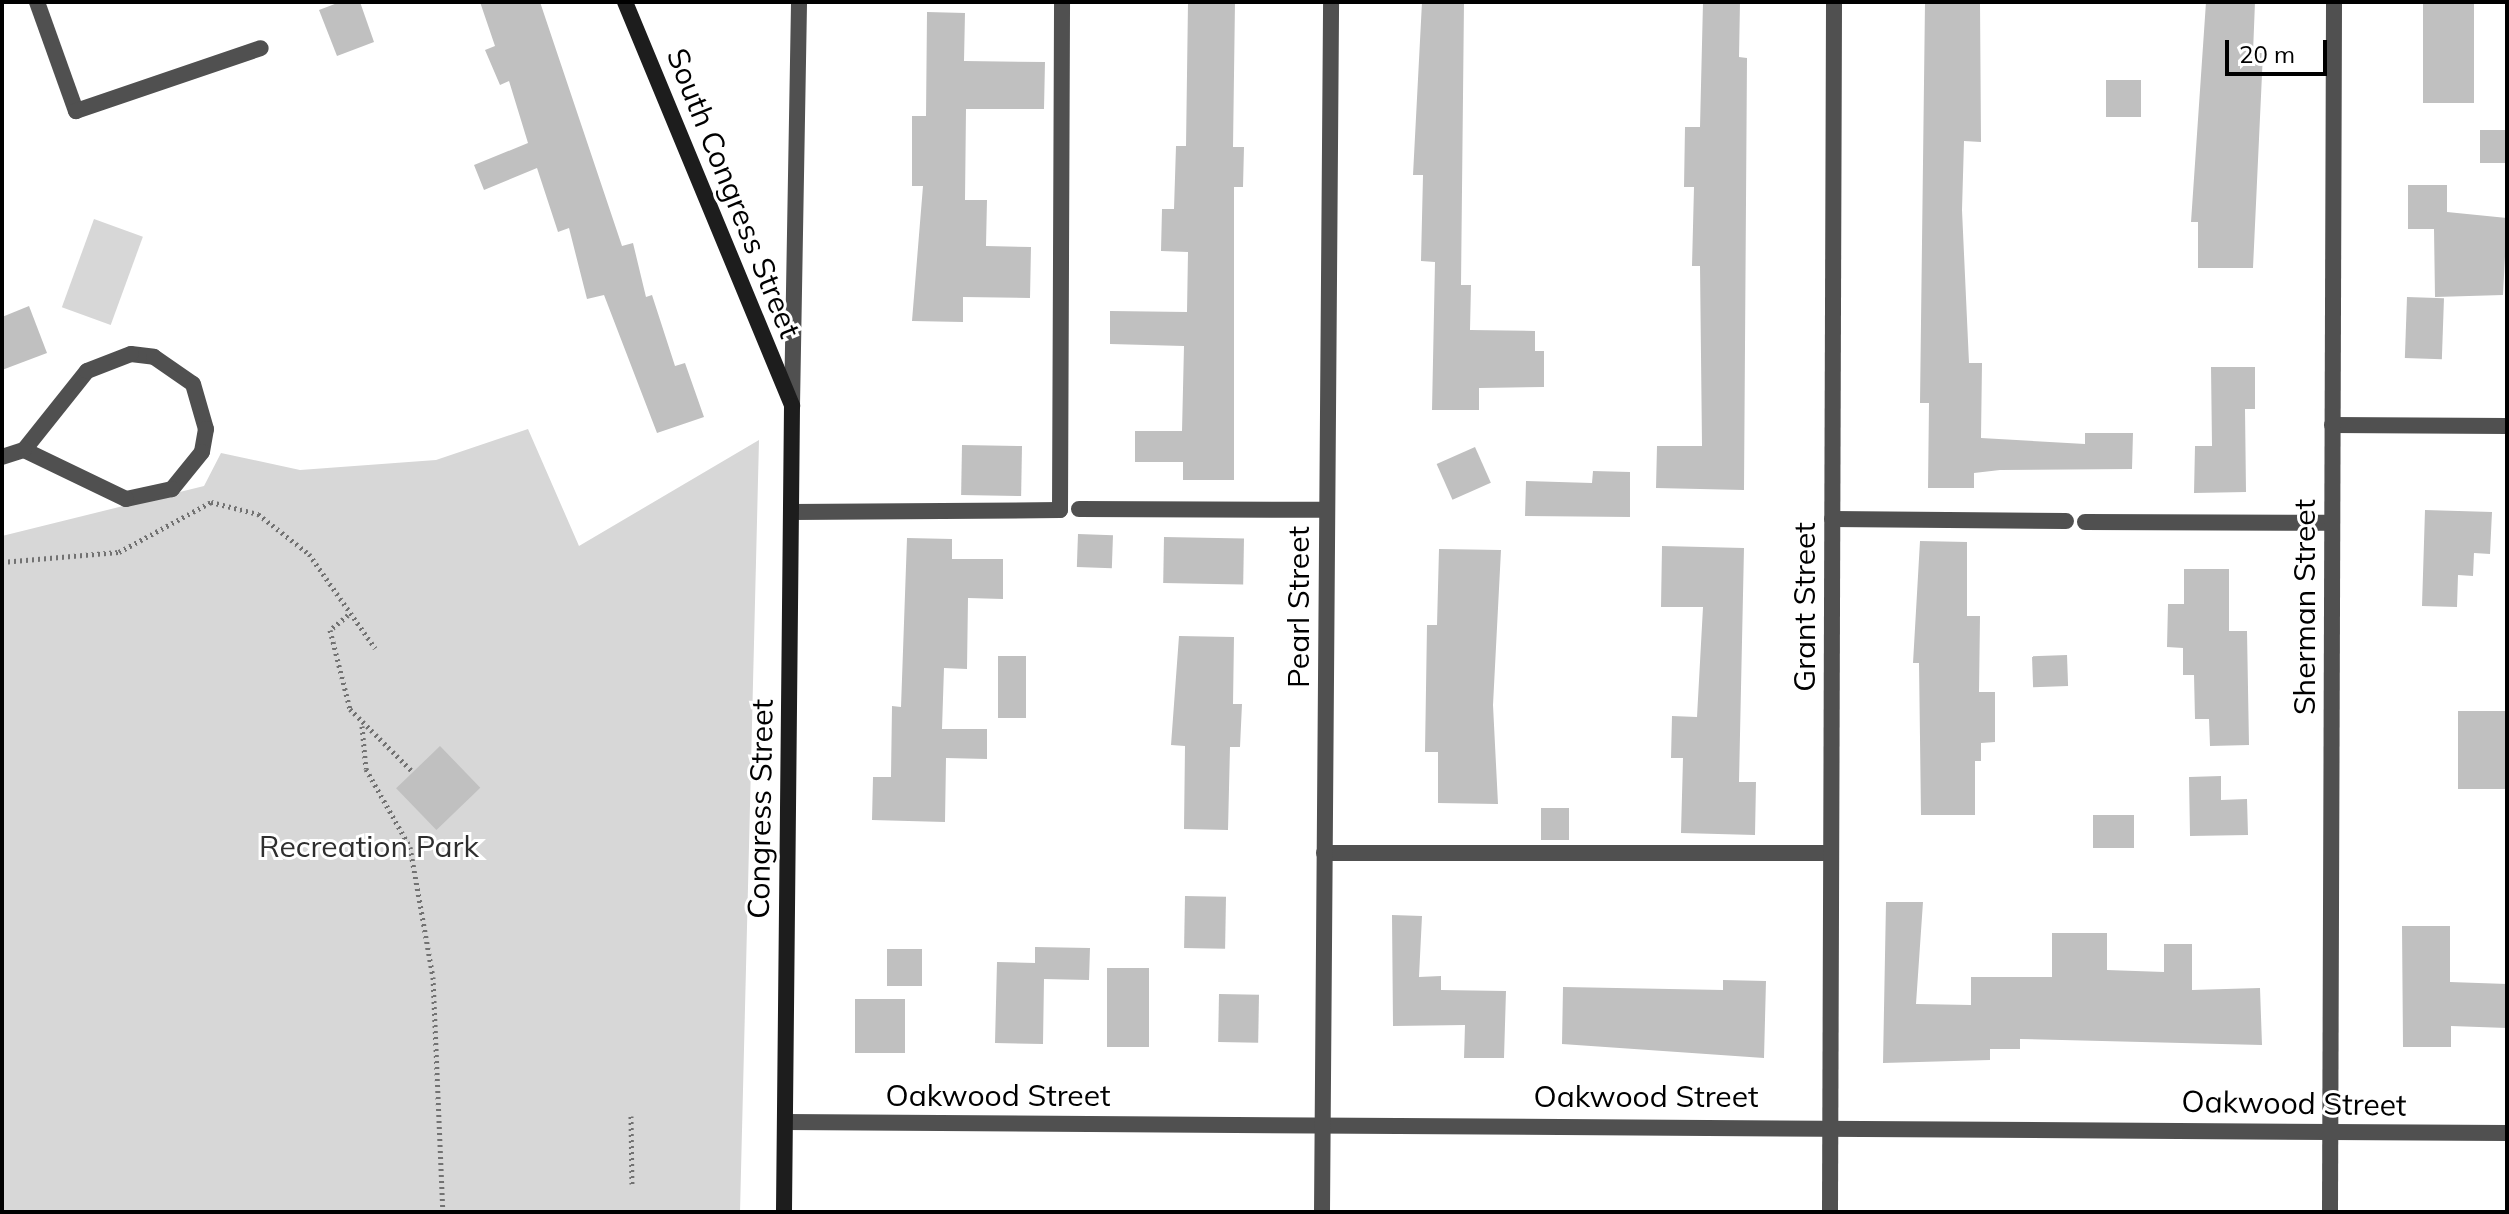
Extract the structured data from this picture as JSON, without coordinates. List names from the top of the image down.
{
  "streets": {
    "street": [
      "South Congress Street",
      "Pearl Street",
      "Grant Street",
      "Sherman Street",
      "Congress Street",
      "Oakwood Street"
    ]
  },
  "crossings": [
    ["South Congress Street", "Congress Street"],
    ["Pearl Street", "Oakwood Street"],
    ["Grant Street", "Oakwood Street"],
    ["Sherman Street", "Oakwood Street"],
    ["Congress Street", "Oakwood Street"]
  ],
  "parks": ["Recreation Park"],
  "scale_bar": "20 m"
}
